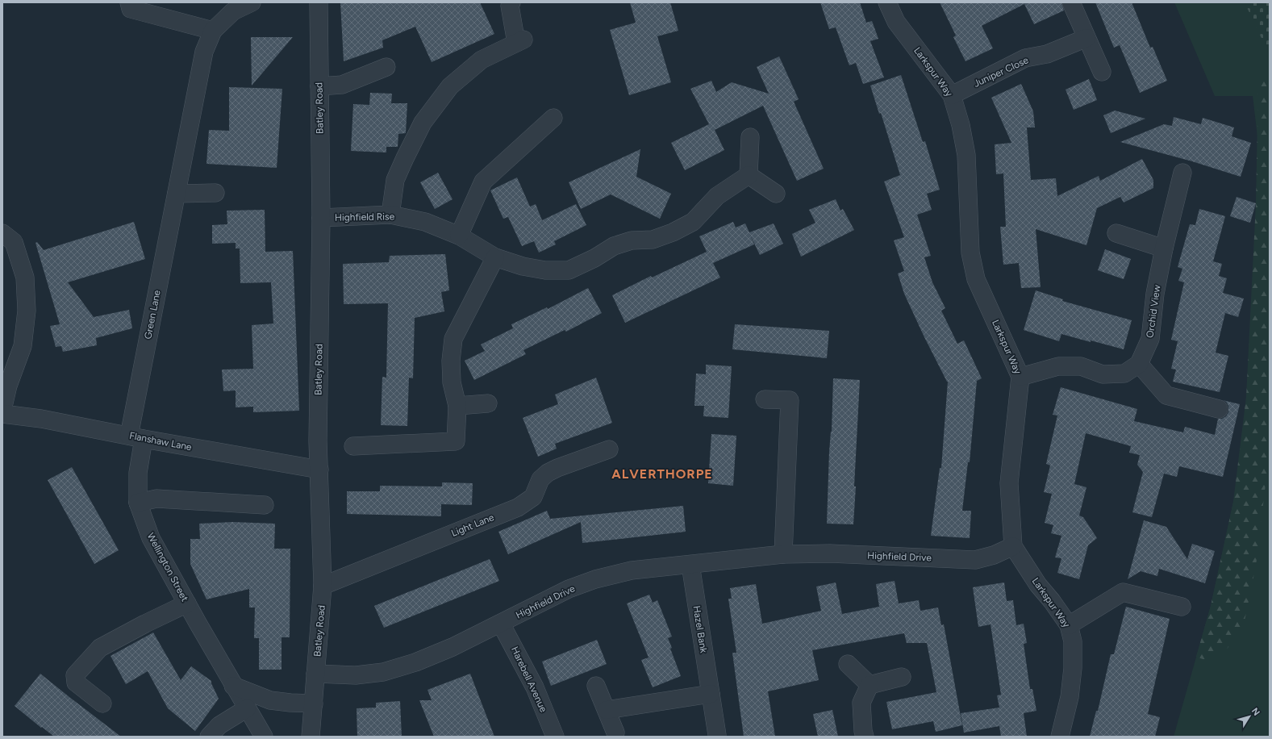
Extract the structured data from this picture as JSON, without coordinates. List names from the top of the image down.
{
  "streets": {
    "street": [
      "Larkspur Way",
      "Juniper Close",
      "Batley Road",
      "Highfield Rise",
      "Orchid View",
      "Green Lane",
      "Flanshaw Lane",
      "Light Lane",
      "Highfield Drive",
      "Wellington Street",
      "Hazel Bank",
      "Harebell Avenue"
    ]
  },
  "crossings": [
    ["Larkspur Way", "Juniper Close"],
    ["Larkspur Way", "Highfield Drive"],
    ["Batley Road", "Highfield Rise"],
    ["Batley Road", "Flanshaw Lane"],
    ["Batley Road", "Light Lane"],
    ["Batley Road", "Highfield Drive"],
    ["Green Lane", "Flanshaw Lane"],
    ["Green Lane", "Wellington Street"],
    ["Flanshaw Lane", "Wellington Street"],
    ["Highfield Drive", "Hazel Bank"],
    ["Highfield Drive", "Harebell Avenue"]
  ],
  "districts": ["ALVERTHORPE"],
  "north": "top right"
}
